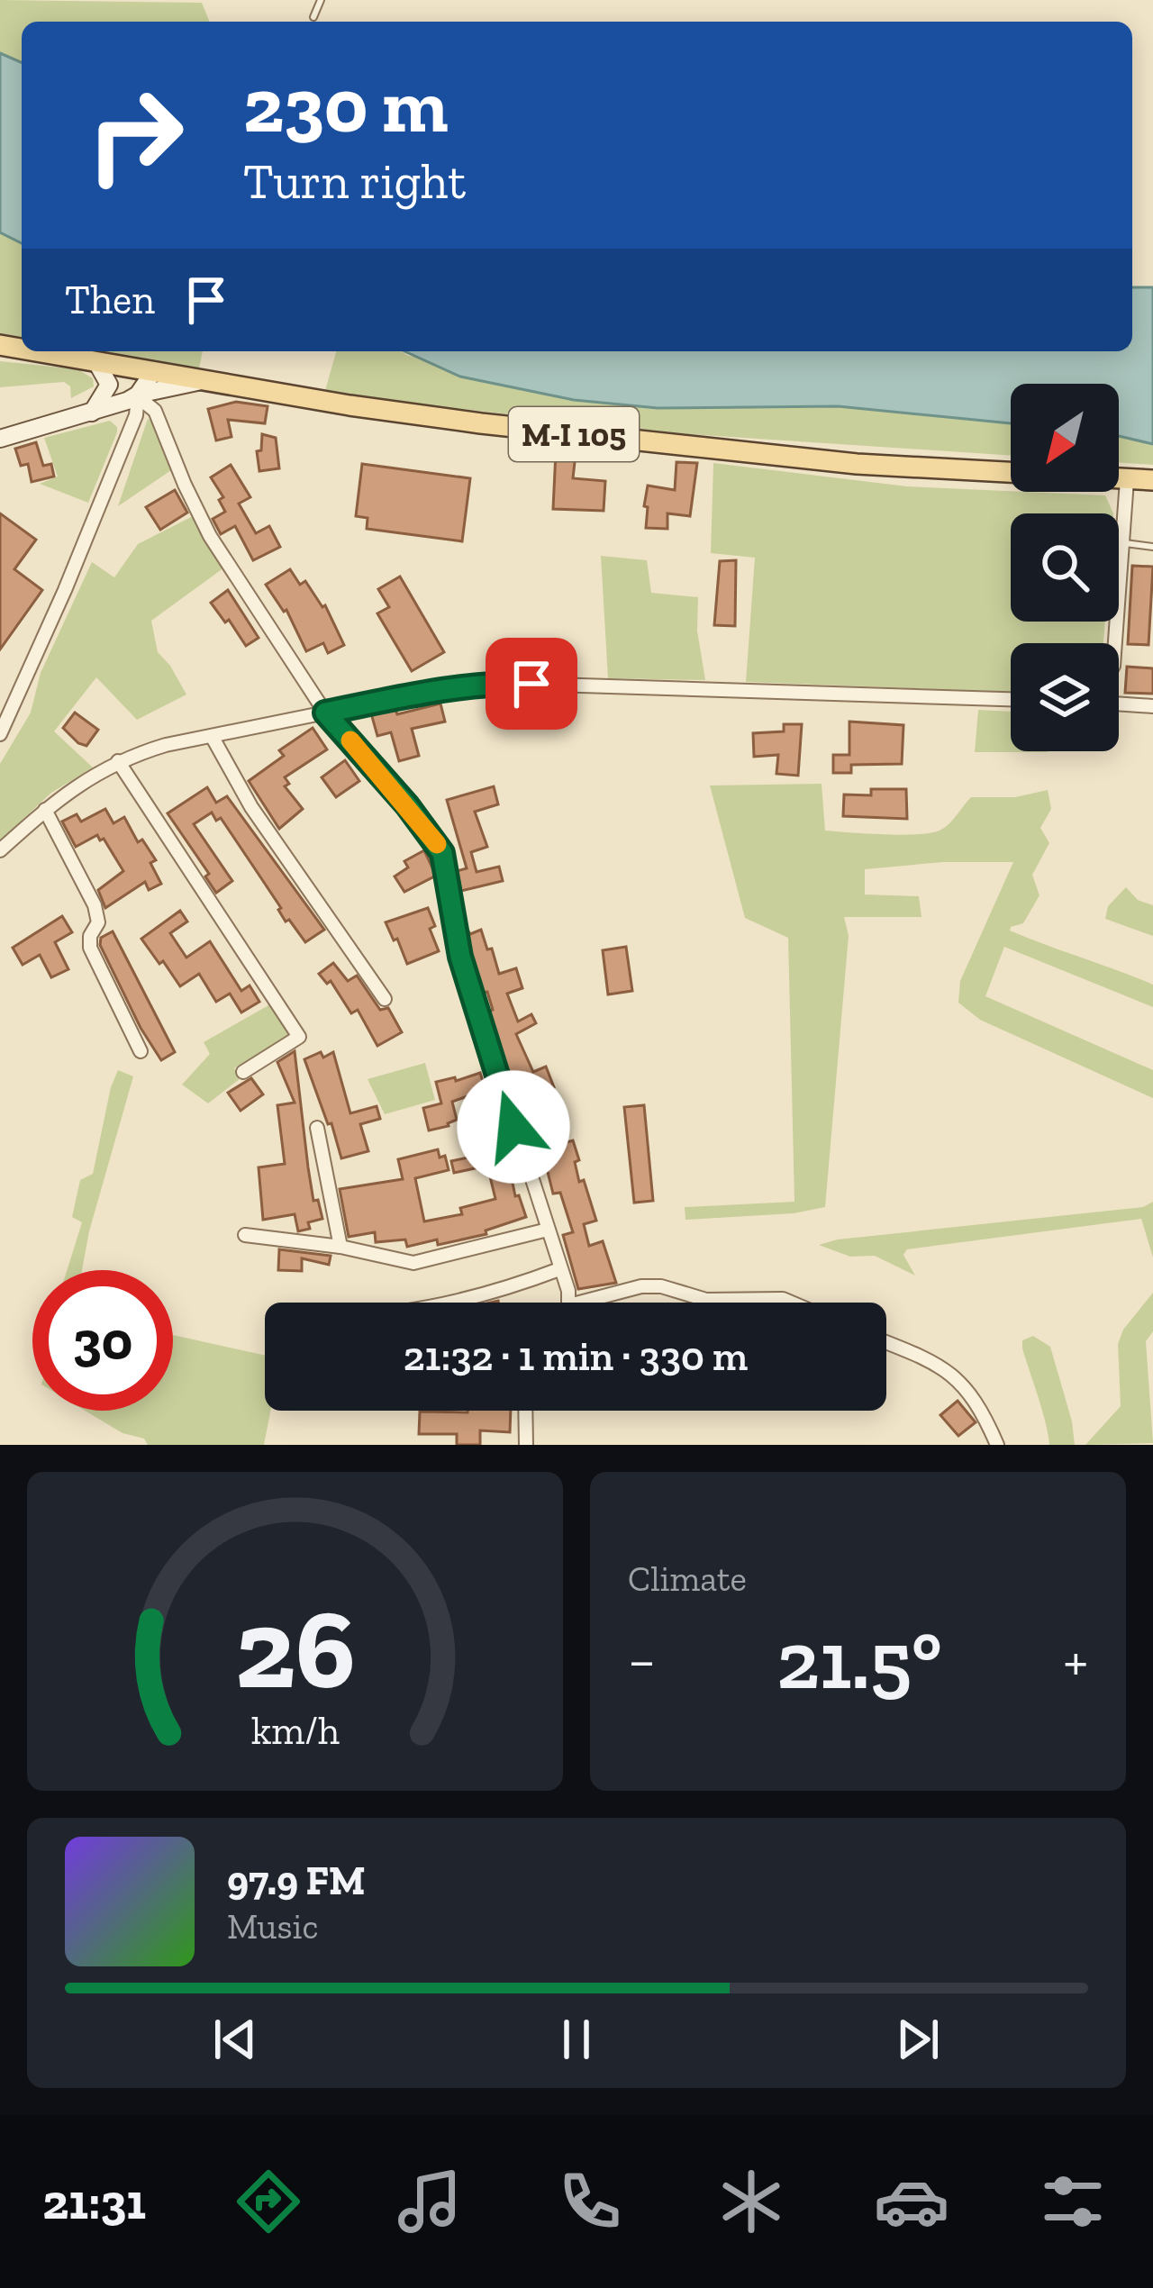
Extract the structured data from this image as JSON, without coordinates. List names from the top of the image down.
{
  "streets": {
    "main road": ["M-I 105"]
  },
  "north": "bottom left",
  "page": {
    "turn": ["230 m", "Turn right"],
    "then": "Then",
    "limit": "30",
    "trip": "21:32 · 1 min · 330 m",
    "tile": "Climate",
    "heat": ["−", "21.5°", "+"],
    "song": ["97.9 FM", "Music"],
    "tabs": "21:31",
    "gauge": ["26", "km/h"]
  }
}
